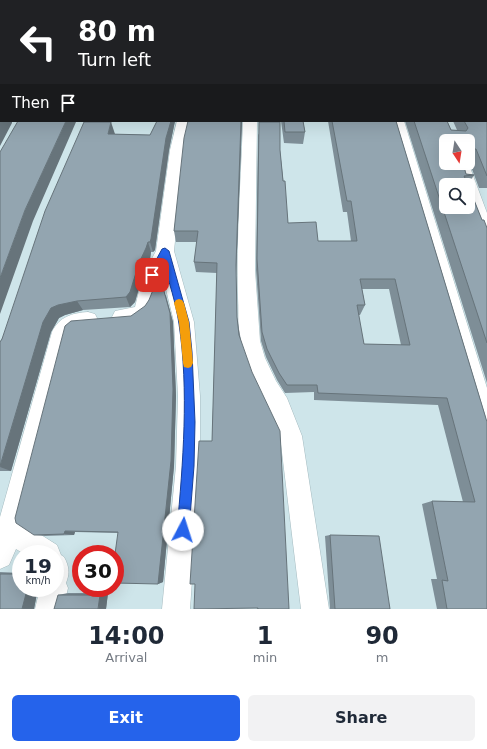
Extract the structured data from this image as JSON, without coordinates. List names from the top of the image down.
{
  "north": "bottom",
  "page": {
    "turn": ["80 m", "Turn left"],
    "then": "Then",
    "speed": "19 km/h",
    "limit": "30",
    "eta": [
      "14:00",
      "Arrival",
      "1",
      "min",
      "90",
      "m"
    ],
    "buttons": ["Exit", "Share"]
  }
}
